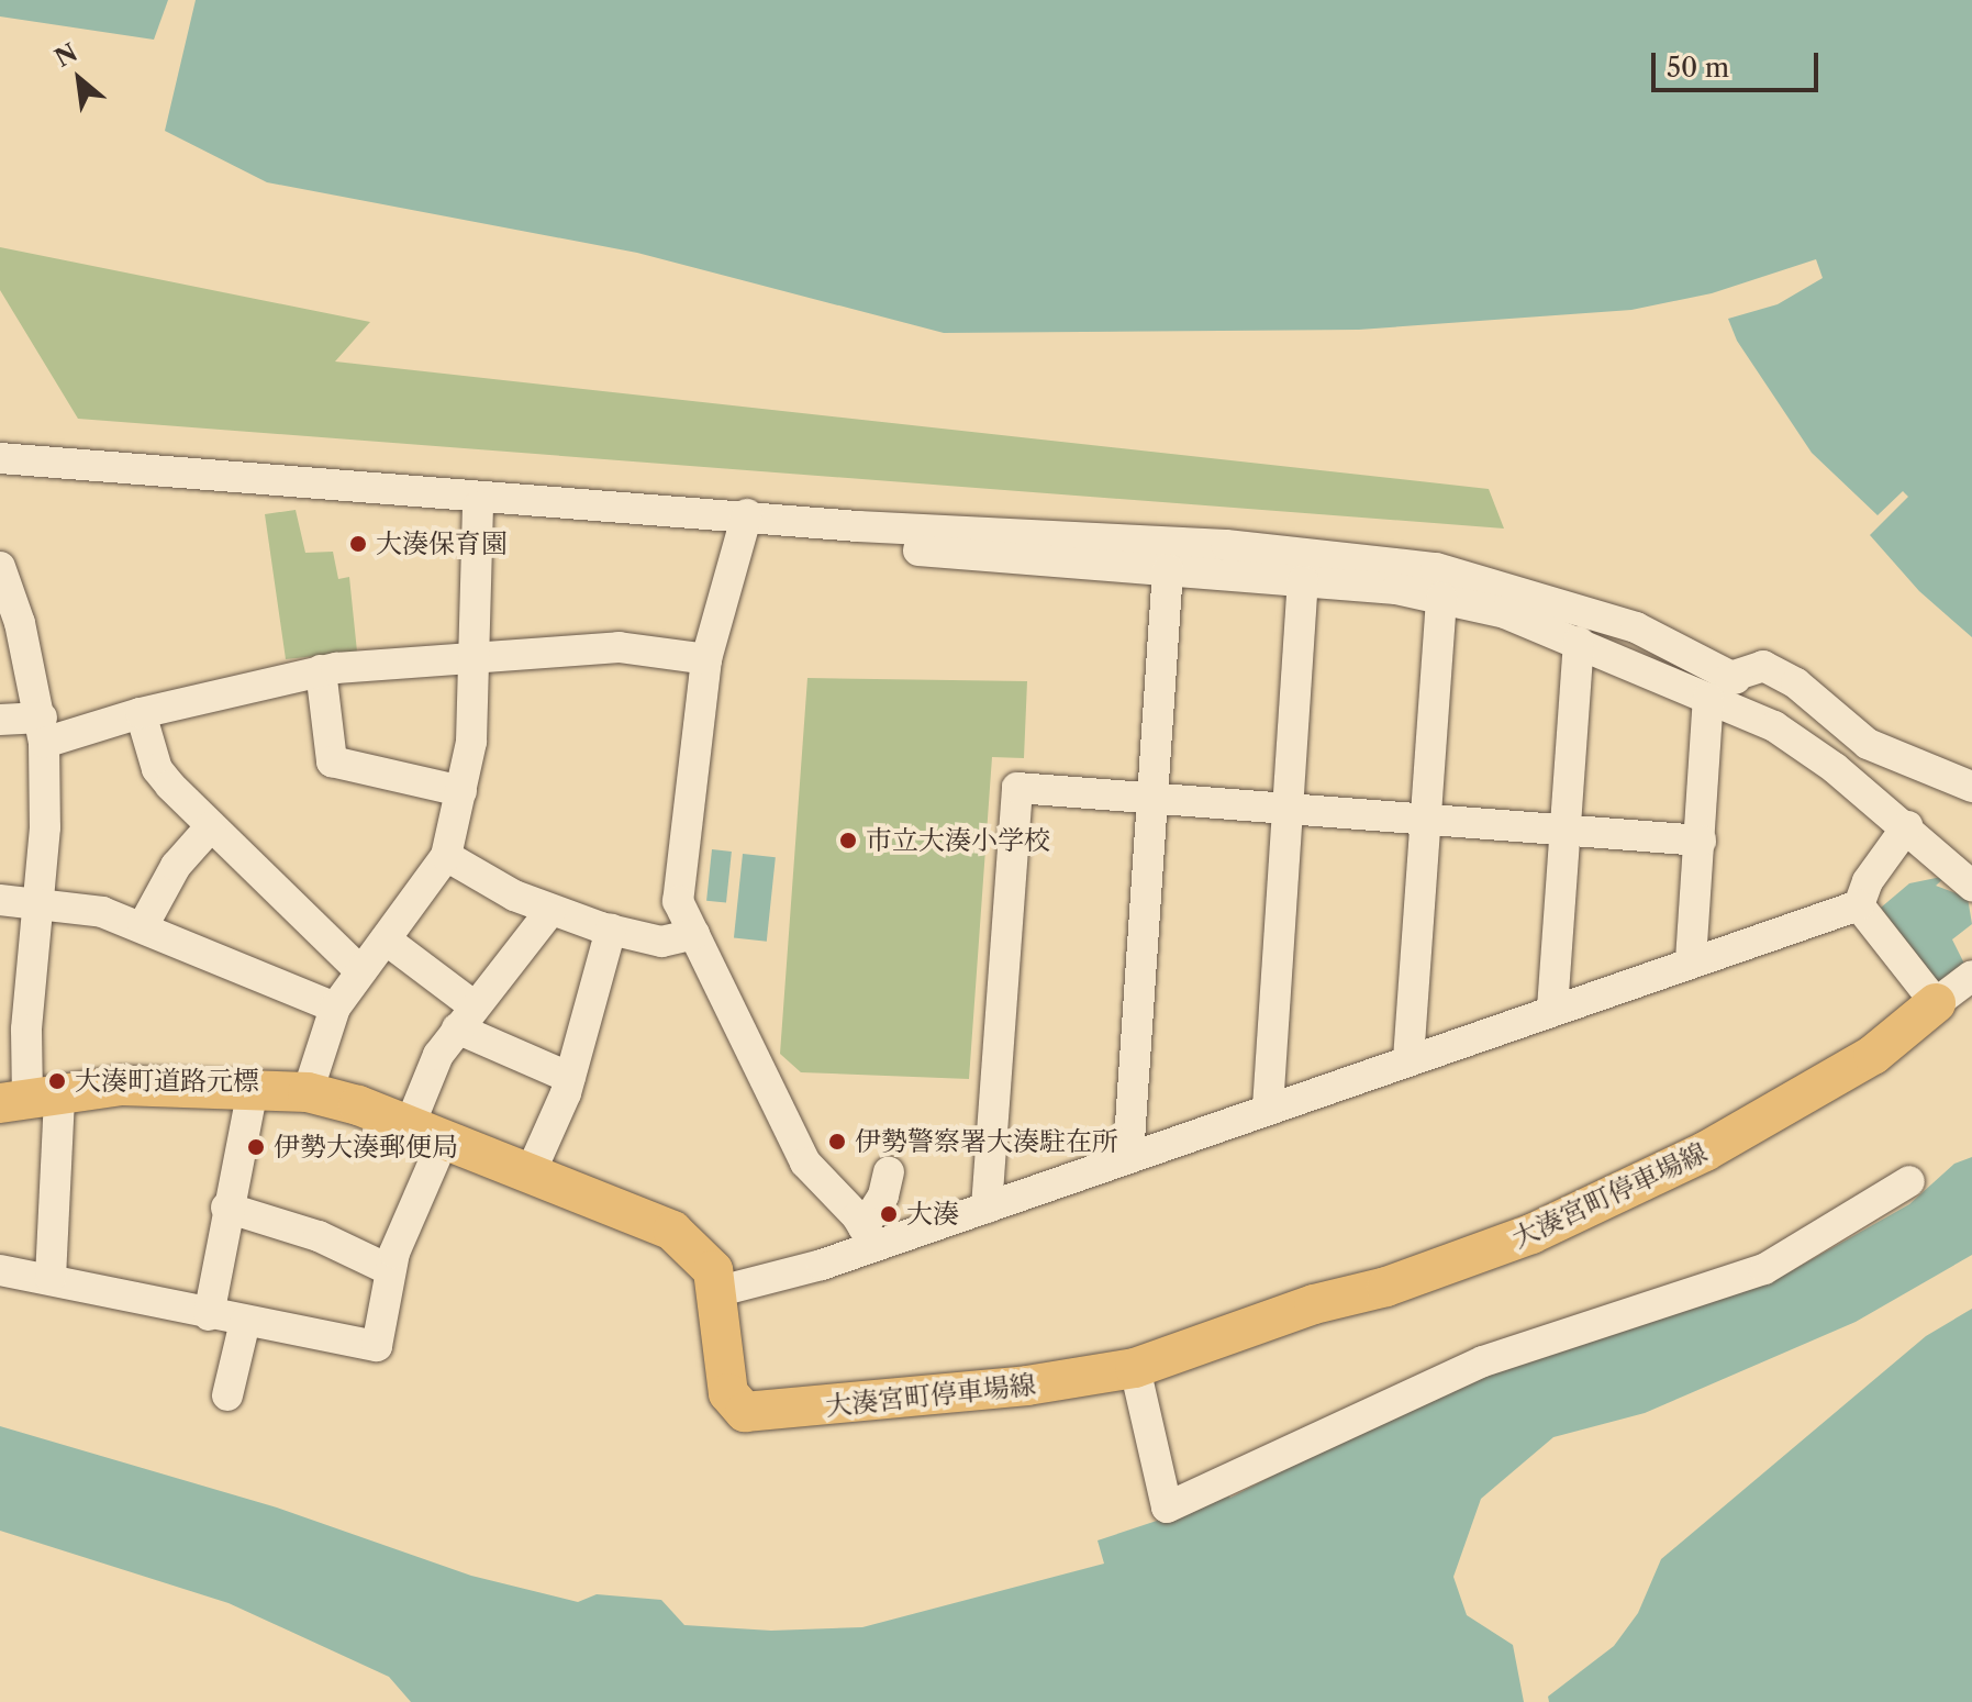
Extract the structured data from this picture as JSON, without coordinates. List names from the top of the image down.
{
  "streets": {
    "main road": ["大湊宮町停車場線"]
  },
  "places": [
    "大湊保育園",
    "市立大湊小学校",
    "大湊町道路元標",
    "伊勢警察署大湊駐在所",
    "伊勢大湊郵便局",
    "大湊"
  ],
  "scale_bar": "50 m",
  "north": "top left"
}
